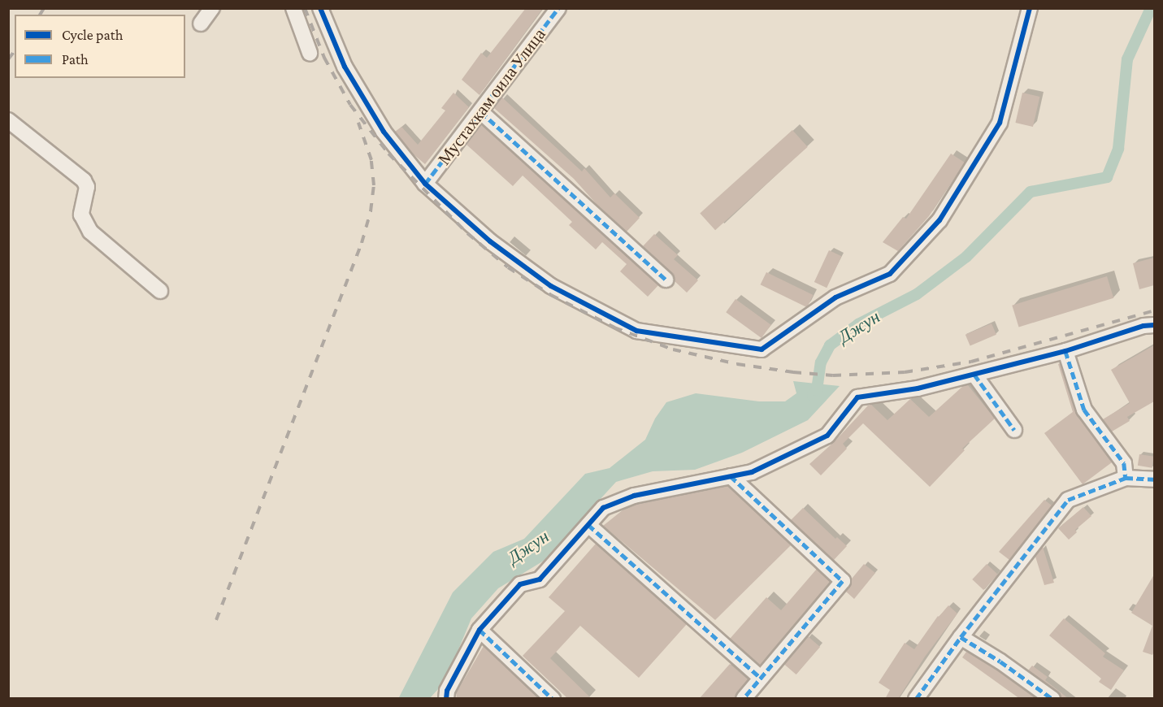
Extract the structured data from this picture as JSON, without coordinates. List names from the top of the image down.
{
  "streets": {
    "street": ["Мустахкам оила Улица"]
  },
  "water": ["Джун"],
  "legend": ["Cycle path", "Path"]
}
